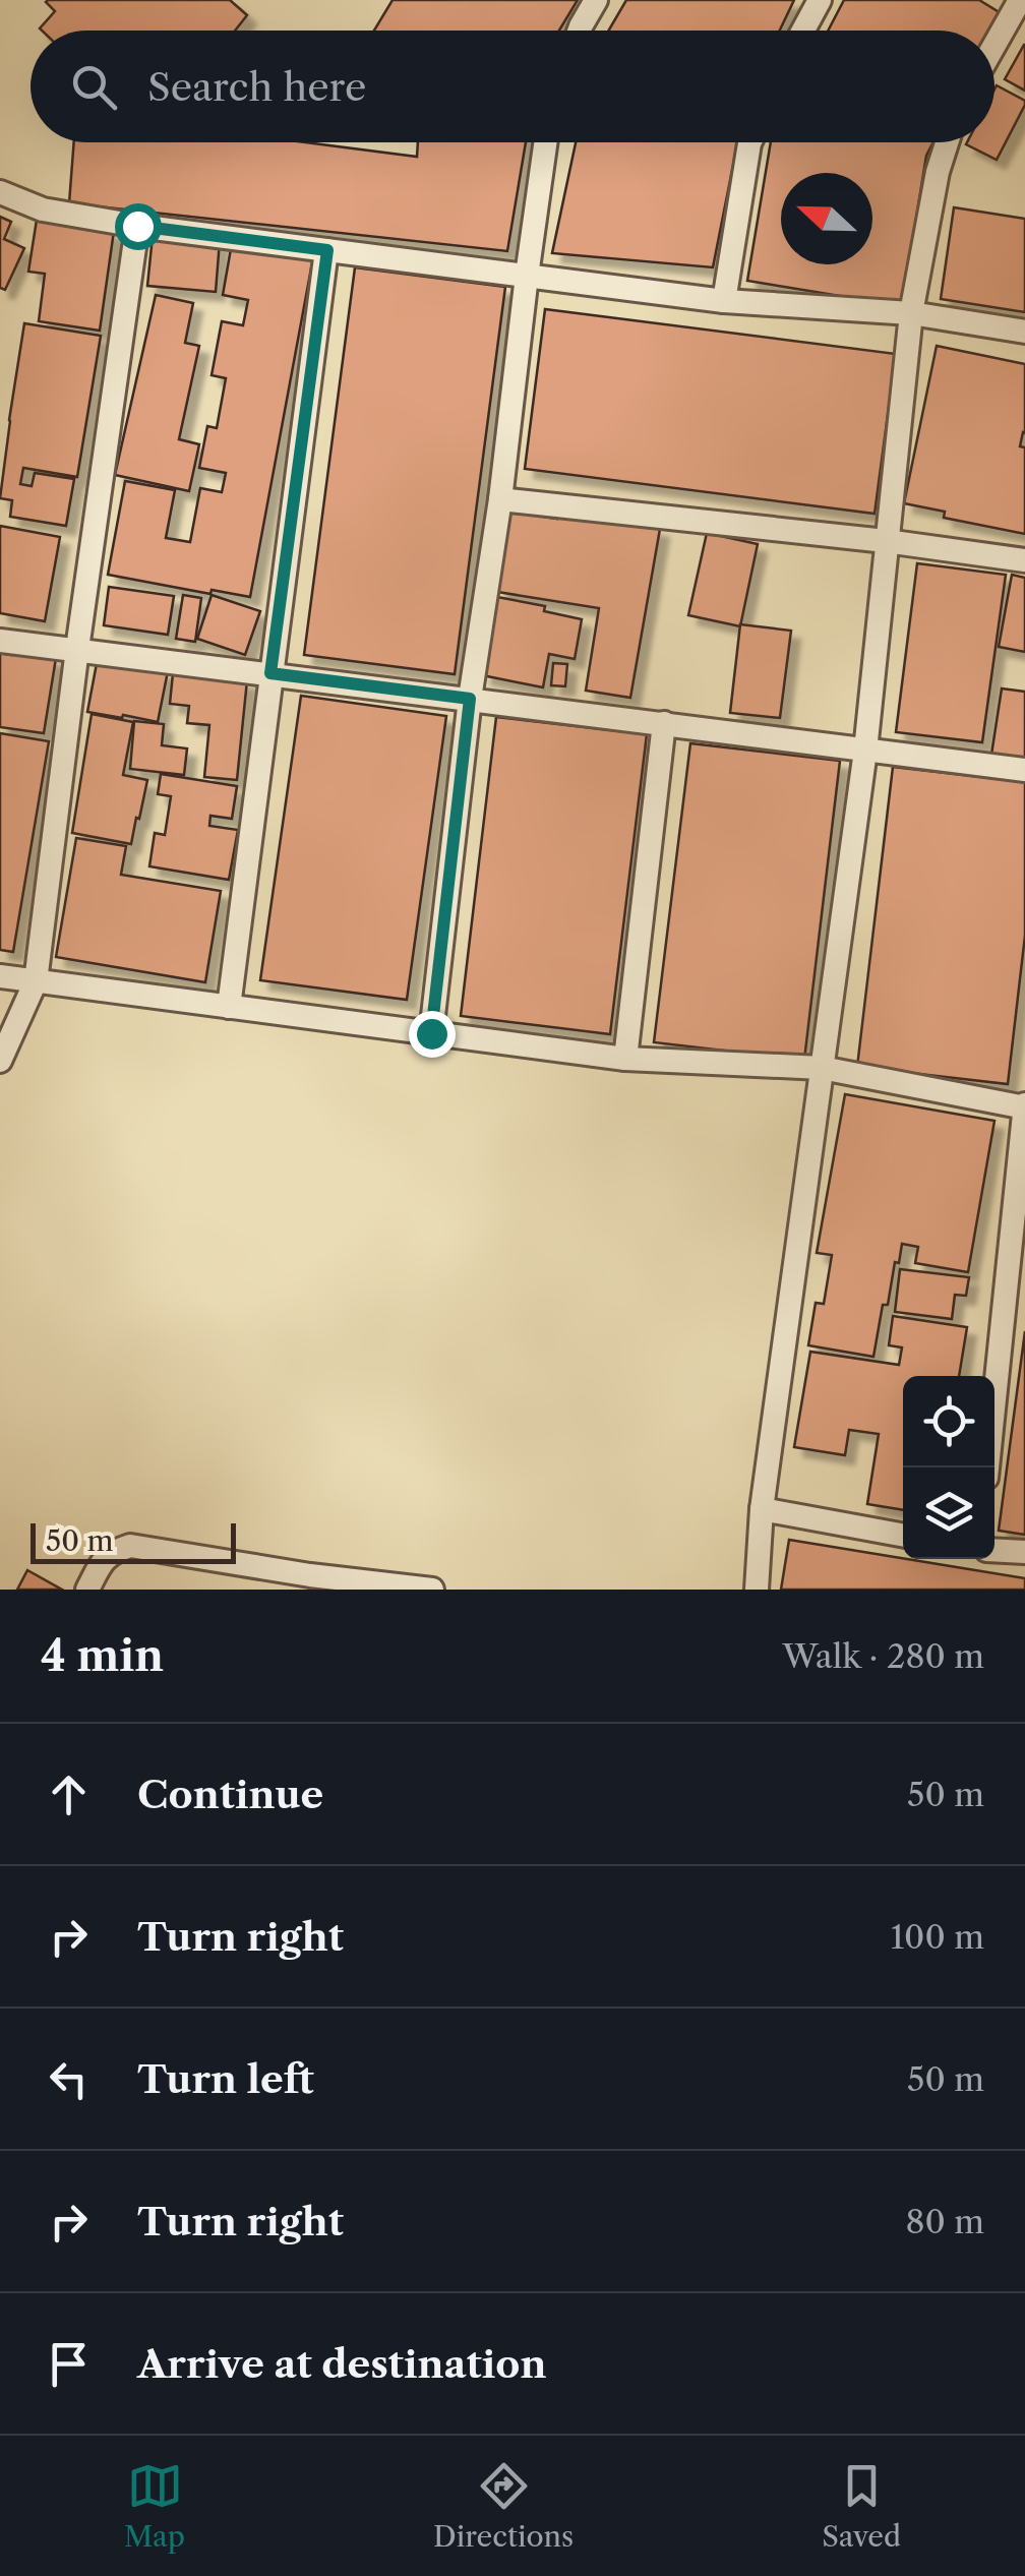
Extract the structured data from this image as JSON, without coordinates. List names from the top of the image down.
{
  "scale_bar": "50 m",
  "north": "left",
  "page": {
    "search": "Search here",
    "scale": "50 m",
    "heading": ["4 min", "Walk · 280 m"],
    "list": [
      ["Continue", "50 m"],
      ["Turn right", "100 m"],
      ["Turn left", "50 m"],
      ["Turn right", "80 m"],
      "Arrive at destination"
    ],
    "nav": ["Map", "Directions", "Saved"]
  }
}
